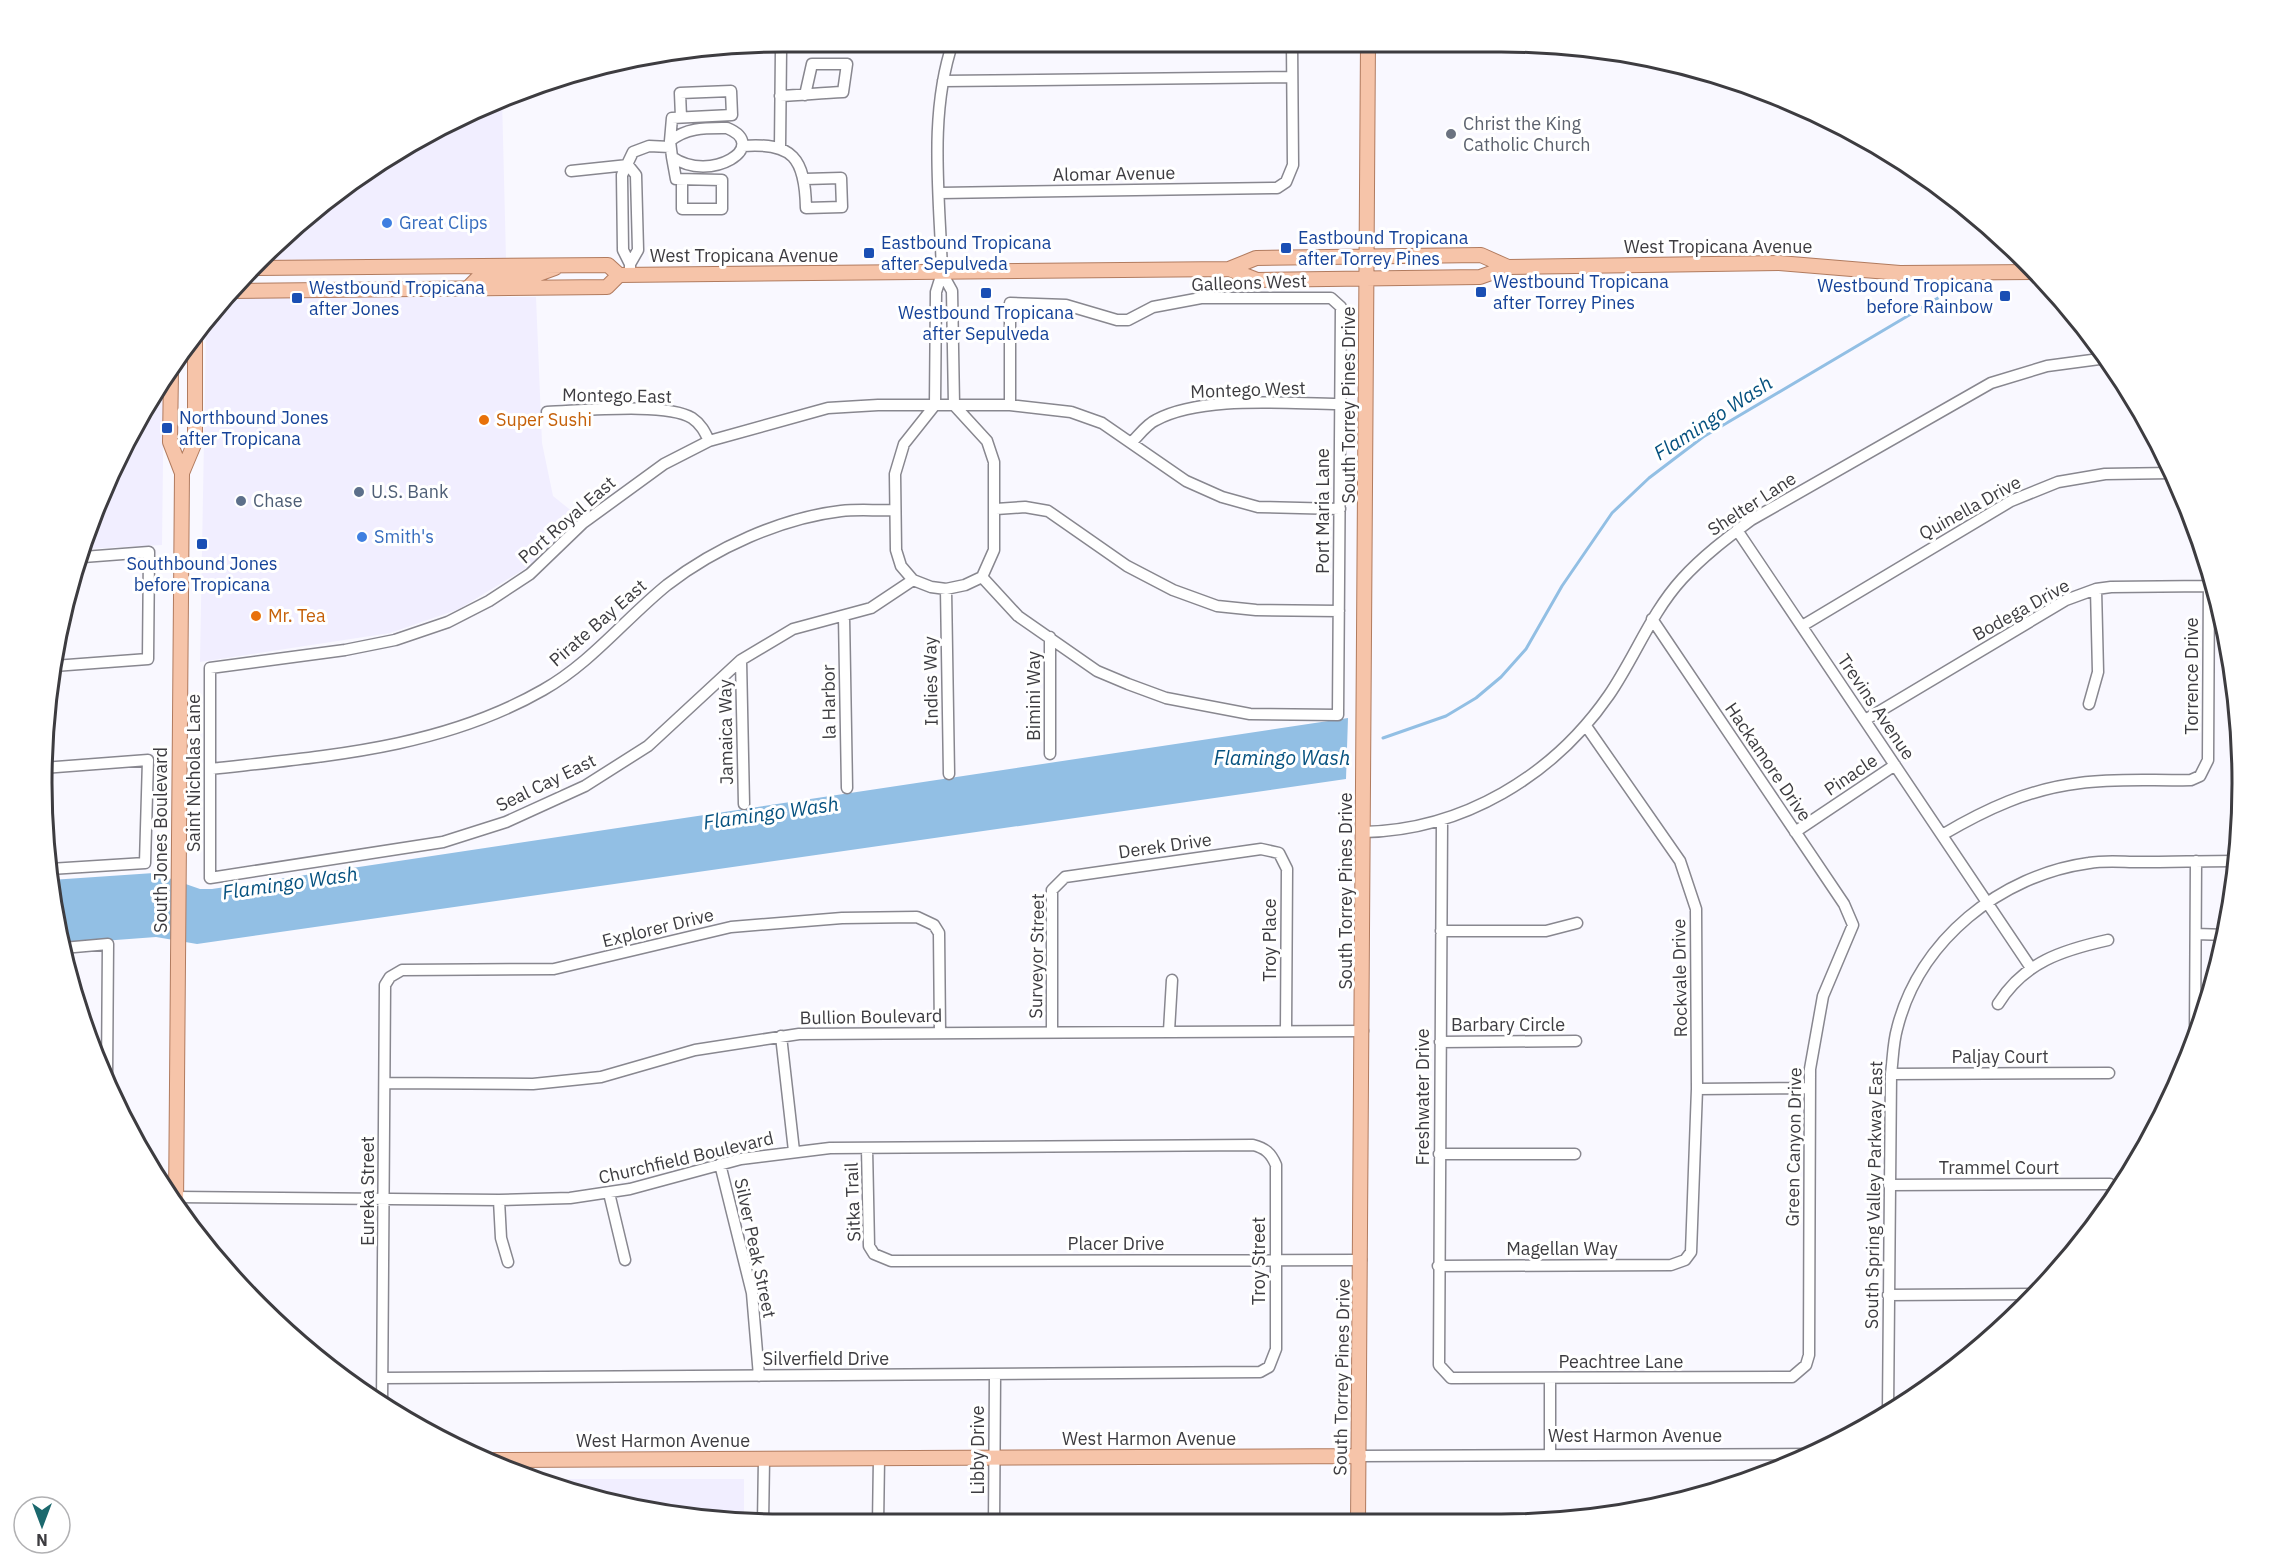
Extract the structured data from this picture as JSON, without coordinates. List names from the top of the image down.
{
  "streets": {
    "main road": [
      "West Tropicana Avenue",
      "South Torrey Pines Drive",
      "South Jones Boulevard",
      "West Harmon Avenue"
    ],
    "street": [
      "Alomar Avenue",
      "Galleons West",
      "Montego West",
      "Montego East",
      "Shelter Lane",
      "Quinella Drive",
      "Port Maria Lane",
      "Port Royal East",
      "Bodega Drive",
      "Pirate Bay East",
      "Torrence Drive",
      "Indies Way",
      "Bimini Way",
      "la Harbor",
      "Trevins Avenue",
      "Jamaica Way",
      "Hackamore Drive",
      "Saint Nicholas Lane",
      "Pinacle",
      "Seal Cay East",
      "Derek Drive",
      "Explorer Drive",
      "Troy Place",
      "Surveyor Street",
      "Rockvale Drive",
      "Bullion Boulevard",
      "Barbary Circle",
      "Paljay Court",
      "Freshwater Drive",
      "Green Canyon Drive",
      "Churchfield Boulevard",
      "Trammel Court",
      "Eureka Street",
      "South Spring Valley Parkway East",
      "Sitka Trail",
      "Placer Drive",
      "Silver Peak Street",
      "Magellan Way",
      "Troy Street",
      "Silverfield Drive",
      "Peachtree Lane",
      "Libby Drive"
    ]
  },
  "crossings": [
    ["West Tropicana Avenue", "South Torrey Pines Drive"],
    ["Galleons West", "Port Maria Lane"],
    ["Galleons West", "Port Royal East"],
    ["Montego West", "Port Maria Lane"],
    ["Montego West", "Port Royal East"],
    ["Montego East", "Port Royal East"],
    ["South Torrey Pines Drive", "Shelter Lane"],
    ["South Torrey Pines Drive", "Bullion Boulevard"],
    ["South Torrey Pines Drive", "Placer Drive"],
    ["South Torrey Pines Drive", "West Harmon Avenue"],
    ["Shelter Lane", "Trevins Avenue"],
    ["Shelter Lane", "Hackamore Drive"],
    ["Shelter Lane", "Rockvale Drive"],
    ["Shelter Lane", "Freshwater Drive"],
    ["Quinella Drive", "Trevins Avenue"],
    ["Port Maria Lane", "Port Royal East"],
    ["Port Maria Lane", "Bimini Way"],
    ["Port Royal East", "Pirate Bay East"],
    ["Port Royal East", "Indies Way"],
    ["Port Royal East", "Saint Nicholas Lane"],
    ["Port Royal East", "Seal Cay East"],
    ["Bodega Drive", "Trevins Avenue"],
    ["Pirate Bay East", "Indies Way"],
    ["Pirate Bay East", "Saint Nicholas Lane"],
    ["Pirate Bay East", "Seal Cay East"],
    ["Torrence Drive", "Trevins Avenue"],
    ["Indies Way", "Seal Cay East"],
    ["la Harbor", "Seal Cay East"],
    ["Trevins Avenue", "Pinacle"],
    ["Trevins Avenue", "South Spring Valley Parkway East"],
    ["Jamaica Way", "Seal Cay East"],
    ["Hackamore Drive", "Pinacle"],
    ["Hackamore Drive", "Green Canyon Drive"],
    ["Saint Nicholas Lane", "Seal Cay East"],
    ["Derek Drive", "Troy Place"],
    ["Derek Drive", "Surveyor Street"],
    ["Explorer Drive", "Bullion Boulevard"],
    ["Explorer Drive", "Eureka Street"],
    ["Troy Place", "Bullion Boulevard"],
    ["Surveyor Street", "Bullion Boulevard"],
    ["Rockvale Drive", "Magellan Way"],
    ["Bullion Boulevard", "Eureka Street"],
    ["Barbary Circle", "Freshwater Drive"],
    ["Paljay Court", "South Spring Valley Parkway East"],
    ["Freshwater Drive", "Magellan Way"],
    ["Freshwater Drive", "Peachtree Lane"],
    ["Green Canyon Drive", "Peachtree Lane"],
    ["Churchfield Boulevard", "Eureka Street"],
    ["Churchfield Boulevard", "Sitka Trail"],
    ["Churchfield Boulevard", "Silver Peak Street"],
    ["Churchfield Boulevard", "Troy Street"],
    ["Trammel Court", "South Spring Valley Parkway East"],
    ["Eureka Street", "Silverfield Drive"],
    ["Sitka Trail", "Placer Drive"],
    ["Placer Drive", "Troy Street"],
    ["Silver Peak Street", "Silverfield Drive"],
    ["Troy Street", "Silverfield Drive"],
    ["Silverfield Drive", "Libby Drive"],
    ["West Harmon Avenue", "Libby Drive"]
  ],
  "water": ["Flamingo Wash"],
  "places": {
    "other": [
      "Christ the King Catholic Church",
      "Great Clips",
      "Super Sushi",
      "U.S. Bank",
      "Chase",
      "Smith's",
      "Mr. Tea"
    ],
    "transit": [
      "Eastbound Tropicana after Torrey Pines",
      "Eastbound Tropicana after Sepulveda",
      "Westbound Tropicana after Torrey Pines",
      "Westbound Tropicana after Sepulveda",
      "Westbound Tropicana before Rainbow",
      "Westbound Tropicana after Jones",
      "Northbound Jones after Tropicana",
      "Southbound Jones before Tropicana"
    ]
  },
  "north": "bottom"
}
